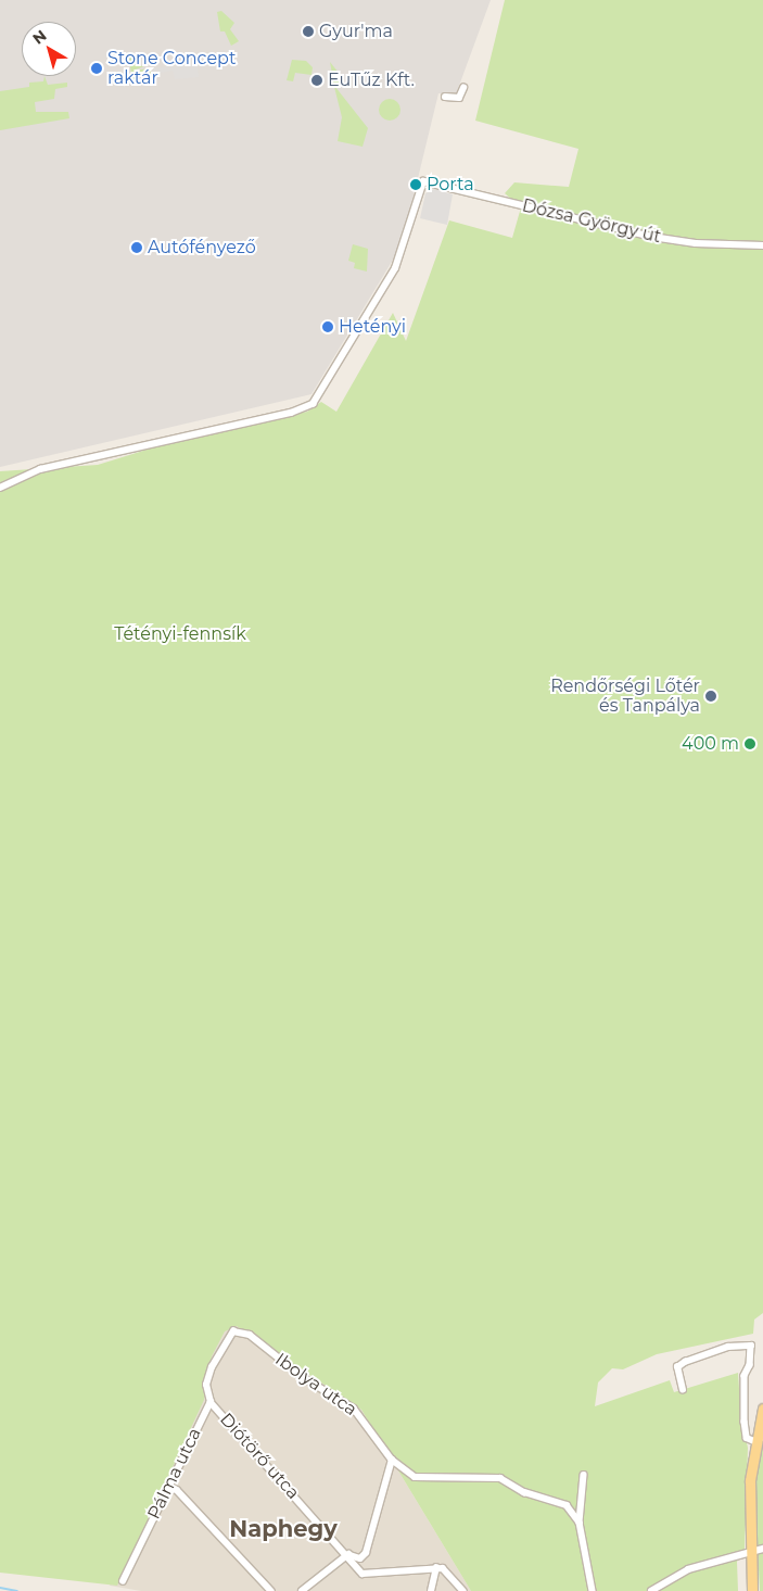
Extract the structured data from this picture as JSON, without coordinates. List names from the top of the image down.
{
  "streets": {
    "street": [
      "Dózsa György út",
      "Ibolya utca",
      "Diótörő utca",
      "Pálma utca"
    ]
  },
  "crossings": [
    ["Ibolya utca", "Pálma utca"],
    ["Diótörő utca", "Pálma utca"]
  ],
  "districts": ["Naphegy"],
  "parks": ["Tétényi-fennsík"],
  "places": [
    "Gyur'ma",
    "Stone Concept raktár",
    "EuTűz Kft.",
    "Porta",
    "Autófényező",
    "Hetényi",
    "Rendőrségi Lőtér és Tanpálya",
    "400 m"
  ],
  "north": "top left"
}
